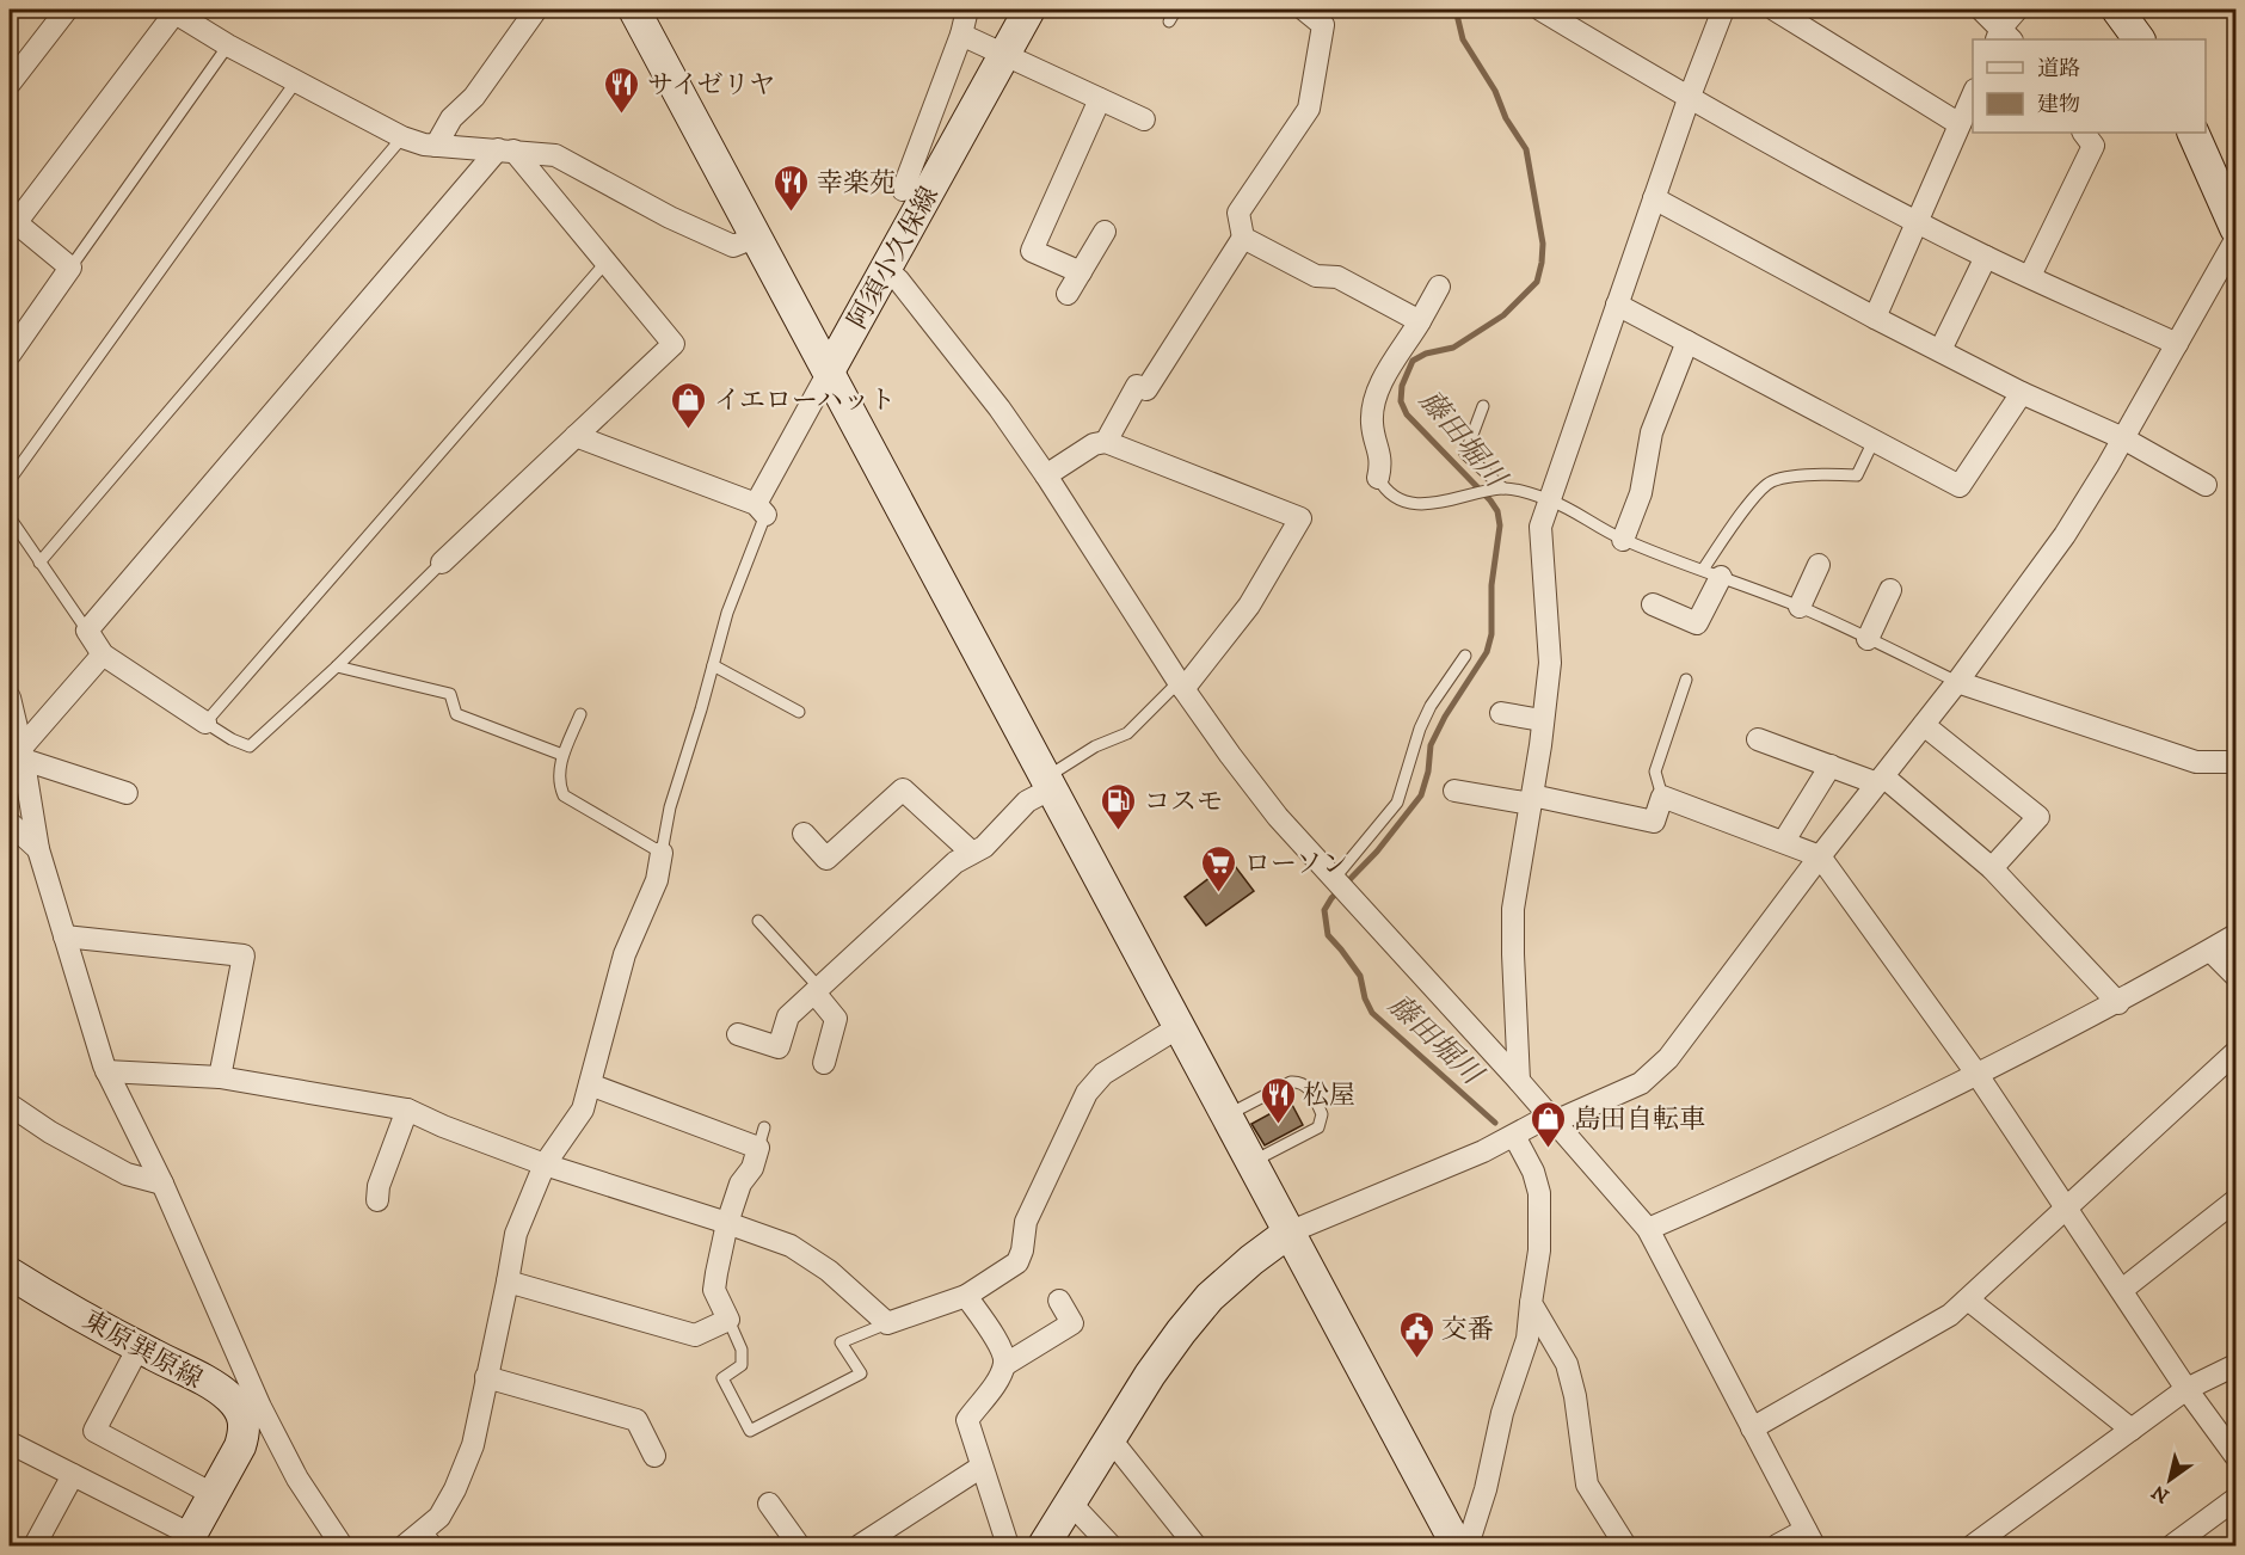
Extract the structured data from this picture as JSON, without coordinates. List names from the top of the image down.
{
  "streets": {
    "street": ["阿須小久保線", "東原巽原線"]
  },
  "water": ["藤田堀川"],
  "places": {
    "restaurant": ["サイゼリヤ", "幸楽苑", "松屋"],
    "shop": ["イエローハット", "島田自転車"],
    "fuel station": ["コスモ"],
    "supermarket": ["ローソン"],
    "public building": ["交番"]
  },
  "legend": ["道路", "建物"],
  "north": "bottom left"
}
